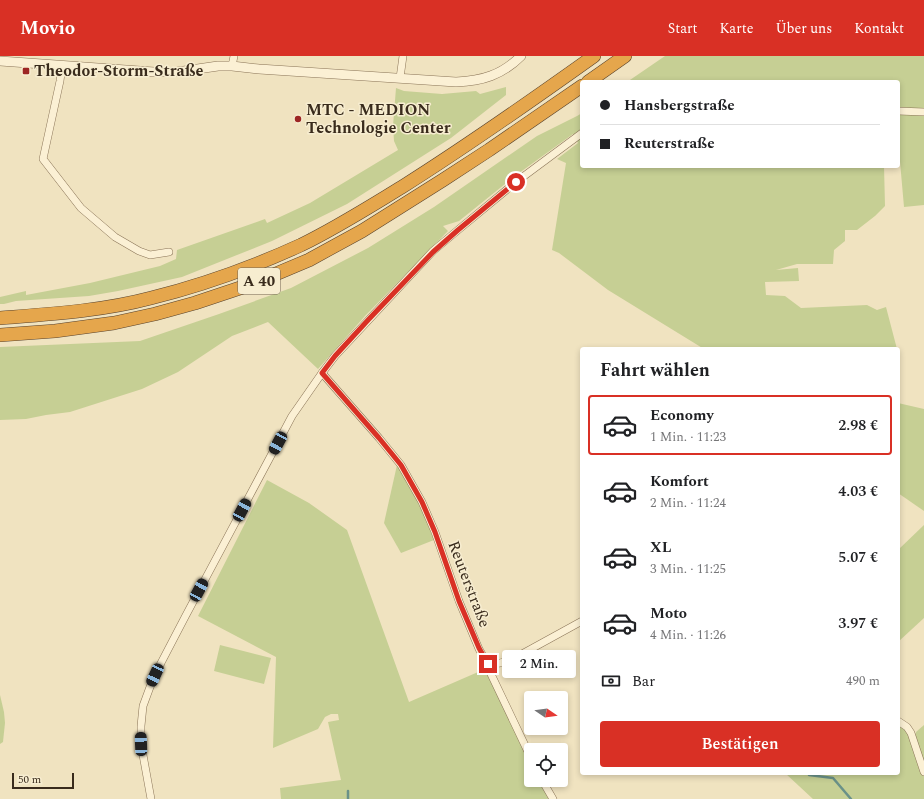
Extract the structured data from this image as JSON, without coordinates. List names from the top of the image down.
{
  "streets": {
    "highway": ["A 40"],
    "street": ["Reuterstraße"]
  },
  "places": {
    "transit": ["Theodor-Storm-Straße"],
    "other": ["MTC - MEDION Technologie Center"]
  },
  "scale_bar": "50 m",
  "north": "right",
  "page": {
    "header": "Movio",
    "nav": [
      "Start",
      "Karte",
      "Über uns",
      "Kontakt"
    ],
    "banner": ["Hansbergstraße", "Reuterstraße"],
    "heading": "Fahrt wählen",
    "list": [
      {
        "name": "Economy",
        "note": "1 Min. · 11:23",
        "value": "2.98 €"
      },
      {
        "name": "Komfort",
        "note": "2 Min. · 11:24",
        "value": "4.03 €"
      },
      {
        "name": "XL",
        "note": "3 Min. · 11:25",
        "value": "5.07 €"
      },
      {
        "name": "Moto",
        "note": "4 Min. · 11:26",
        "value": "3.97 €"
      }
    ],
    "bubble": "2 Min.",
    "pay": ["Bar", "490 m"],
    "buttons": "Bestätigen",
    "scale": "50 m"
  }
}
